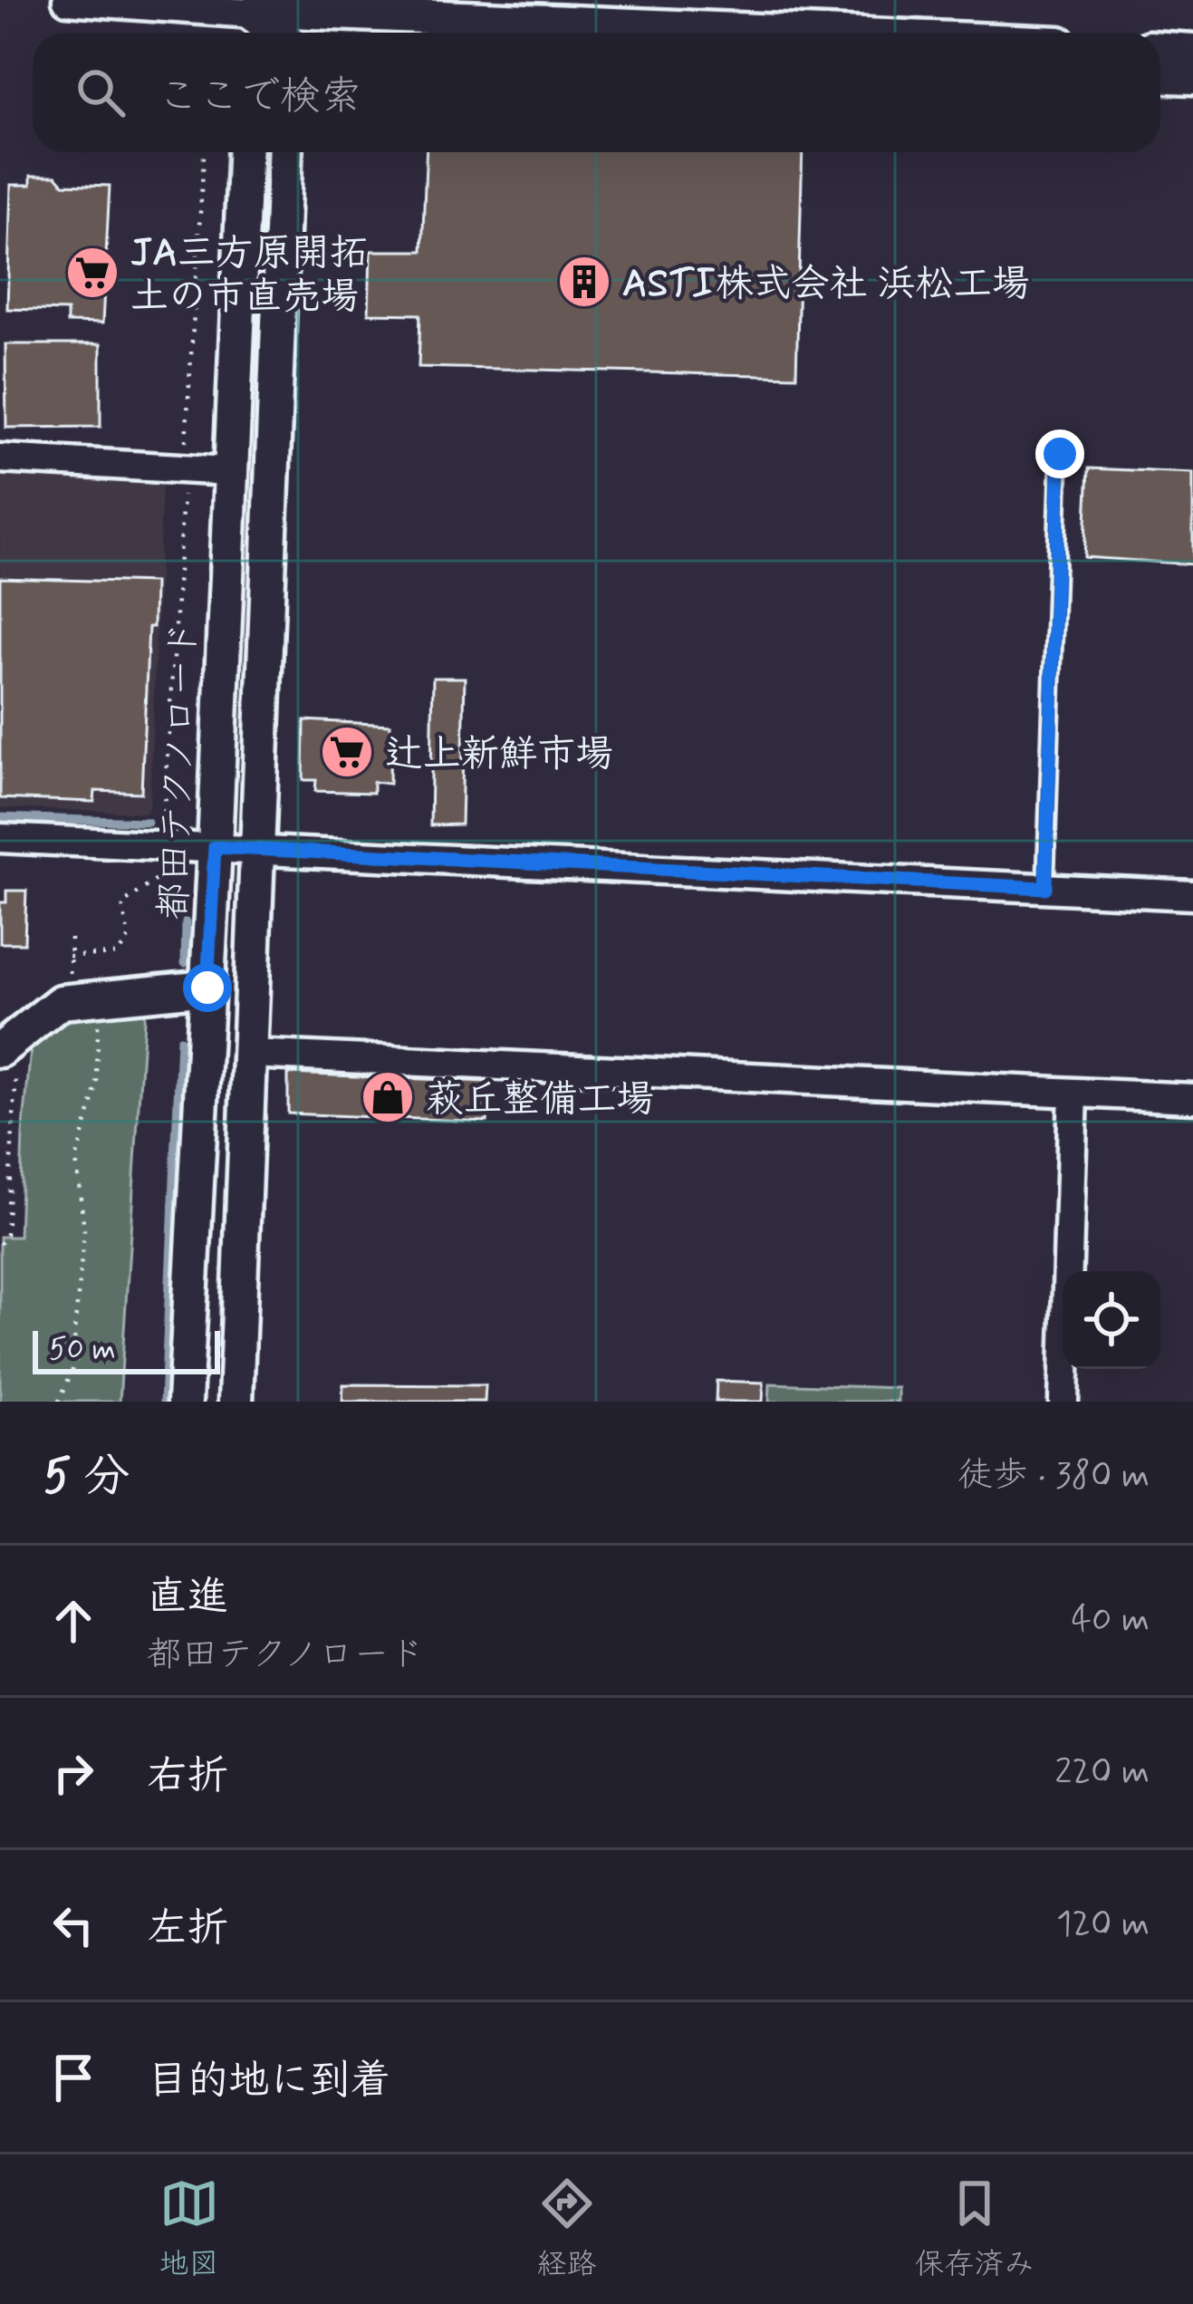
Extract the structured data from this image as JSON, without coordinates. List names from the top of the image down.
{
  "streets": {
    "street": ["都田テクノロード"]
  },
  "places": {
    "supermarket": ["JA三方原開拓 土の市直売場", "辻上新鮮市場"],
    "building": ["ASTI株式会社 浜松工場"],
    "shop": ["萩丘整備工場"]
  },
  "scale_bar": "50 m",
  "page": {
    "search": "ここで検索",
    "scale": "50 m",
    "heading": ["5 分", "徒歩 · 380 m"],
    "list": [
      ["直進", "都田テクノロード", "40 m"],
      ["右折", "220 m"],
      ["左折", "120 m"],
      "目的地に到着"
    ],
    "nav": ["地図", "経路", "保存済み"]
  }
}
